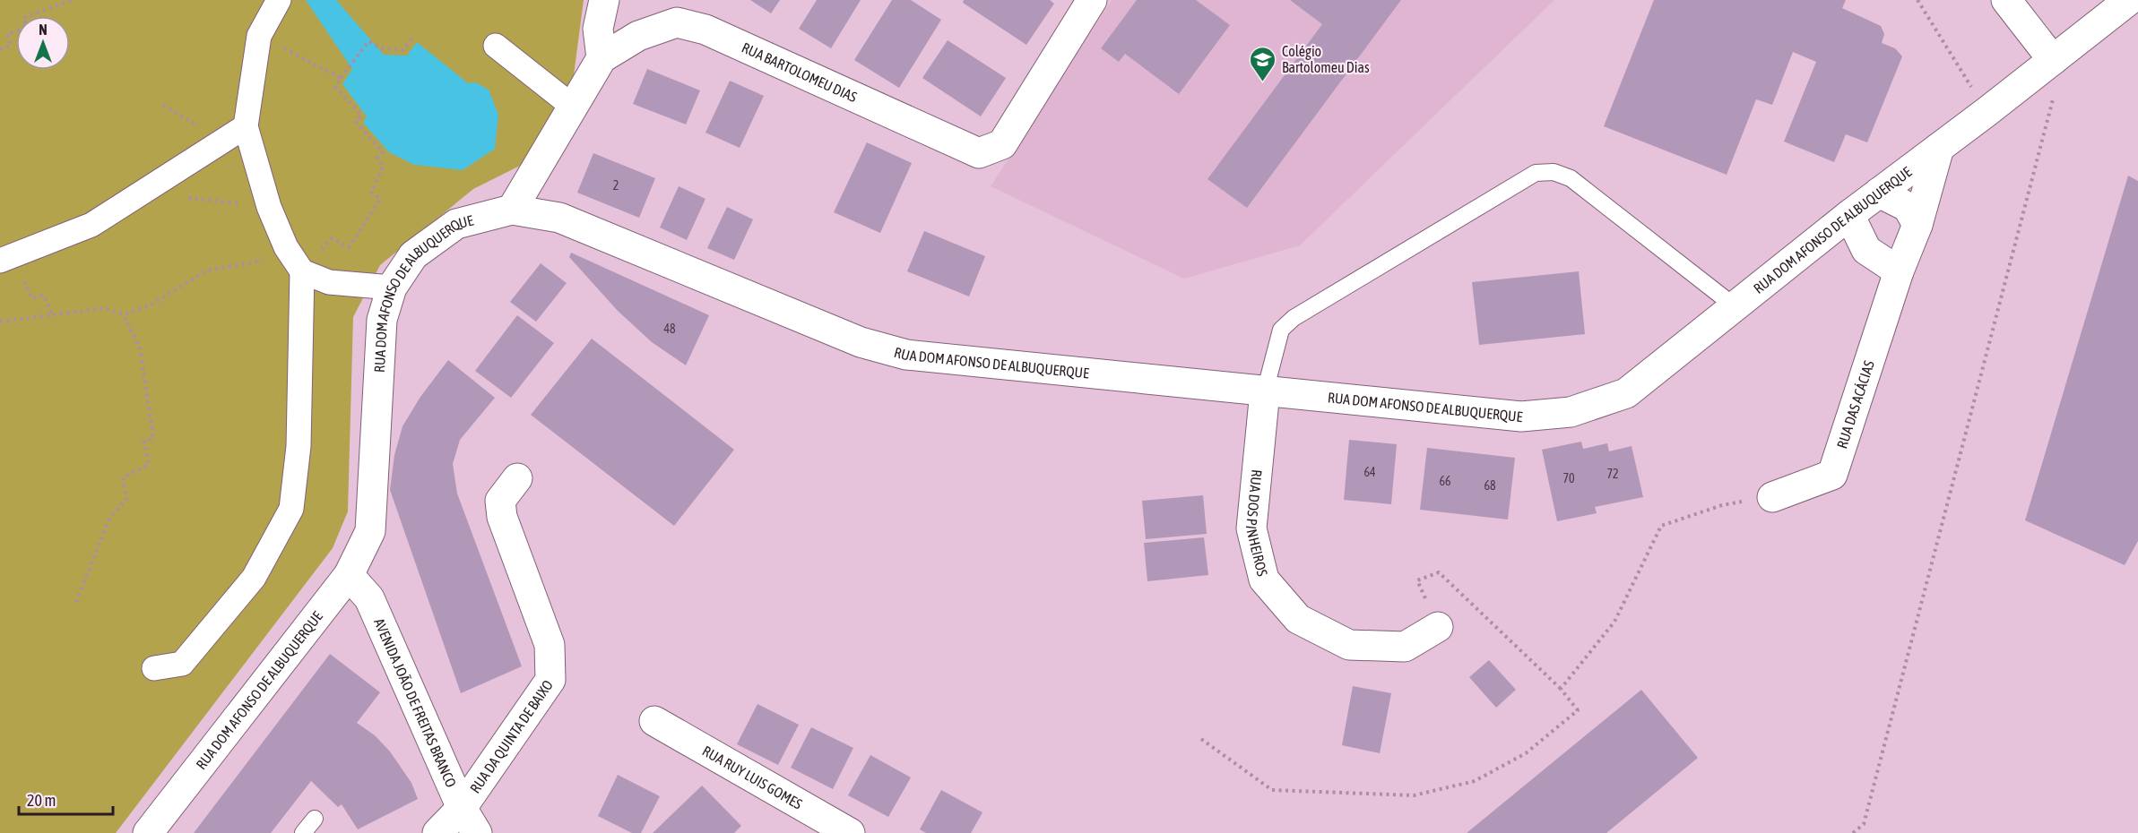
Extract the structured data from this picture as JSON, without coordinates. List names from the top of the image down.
{
  "streets": {
    "street": [
      "RUA BARTOLOMEU DIAS",
      "RUA DOM AFONSO DE ALBUQUERQUE",
      "RUA DAS ACÁCIAS",
      "RUA DOS PINHEIROS",
      "AVENIDA JOÃO DE FREITAS BRANCO",
      "RUA DA QUINTA DE BAIXO",
      "RUA RUY LUIS GOMES"
    ]
  },
  "crossings": [
    ["RUA BARTOLOMEU DIAS", "RUA DOM AFONSO DE ALBUQUERQUE"],
    ["RUA DOM AFONSO DE ALBUQUERQUE", "RUA DAS ACÁCIAS"],
    ["RUA DOM AFONSO DE ALBUQUERQUE", "RUA DOS PINHEIROS"],
    ["RUA DOM AFONSO DE ALBUQUERQUE", "AVENIDA JOÃO DE FREITAS BRANCO"],
    ["AVENIDA JOÃO DE FREITAS BRANCO", "RUA DA QUINTA DE BAIXO"]
  ],
  "places": {
    "school or university": ["Colégio Bartolomeu Dias"]
  },
  "house_numbers": [
    "2",
    "48",
    "64",
    "72",
    "70",
    "66",
    "68"
  ],
  "scale_bar": "20 m",
  "north": "top"
}
